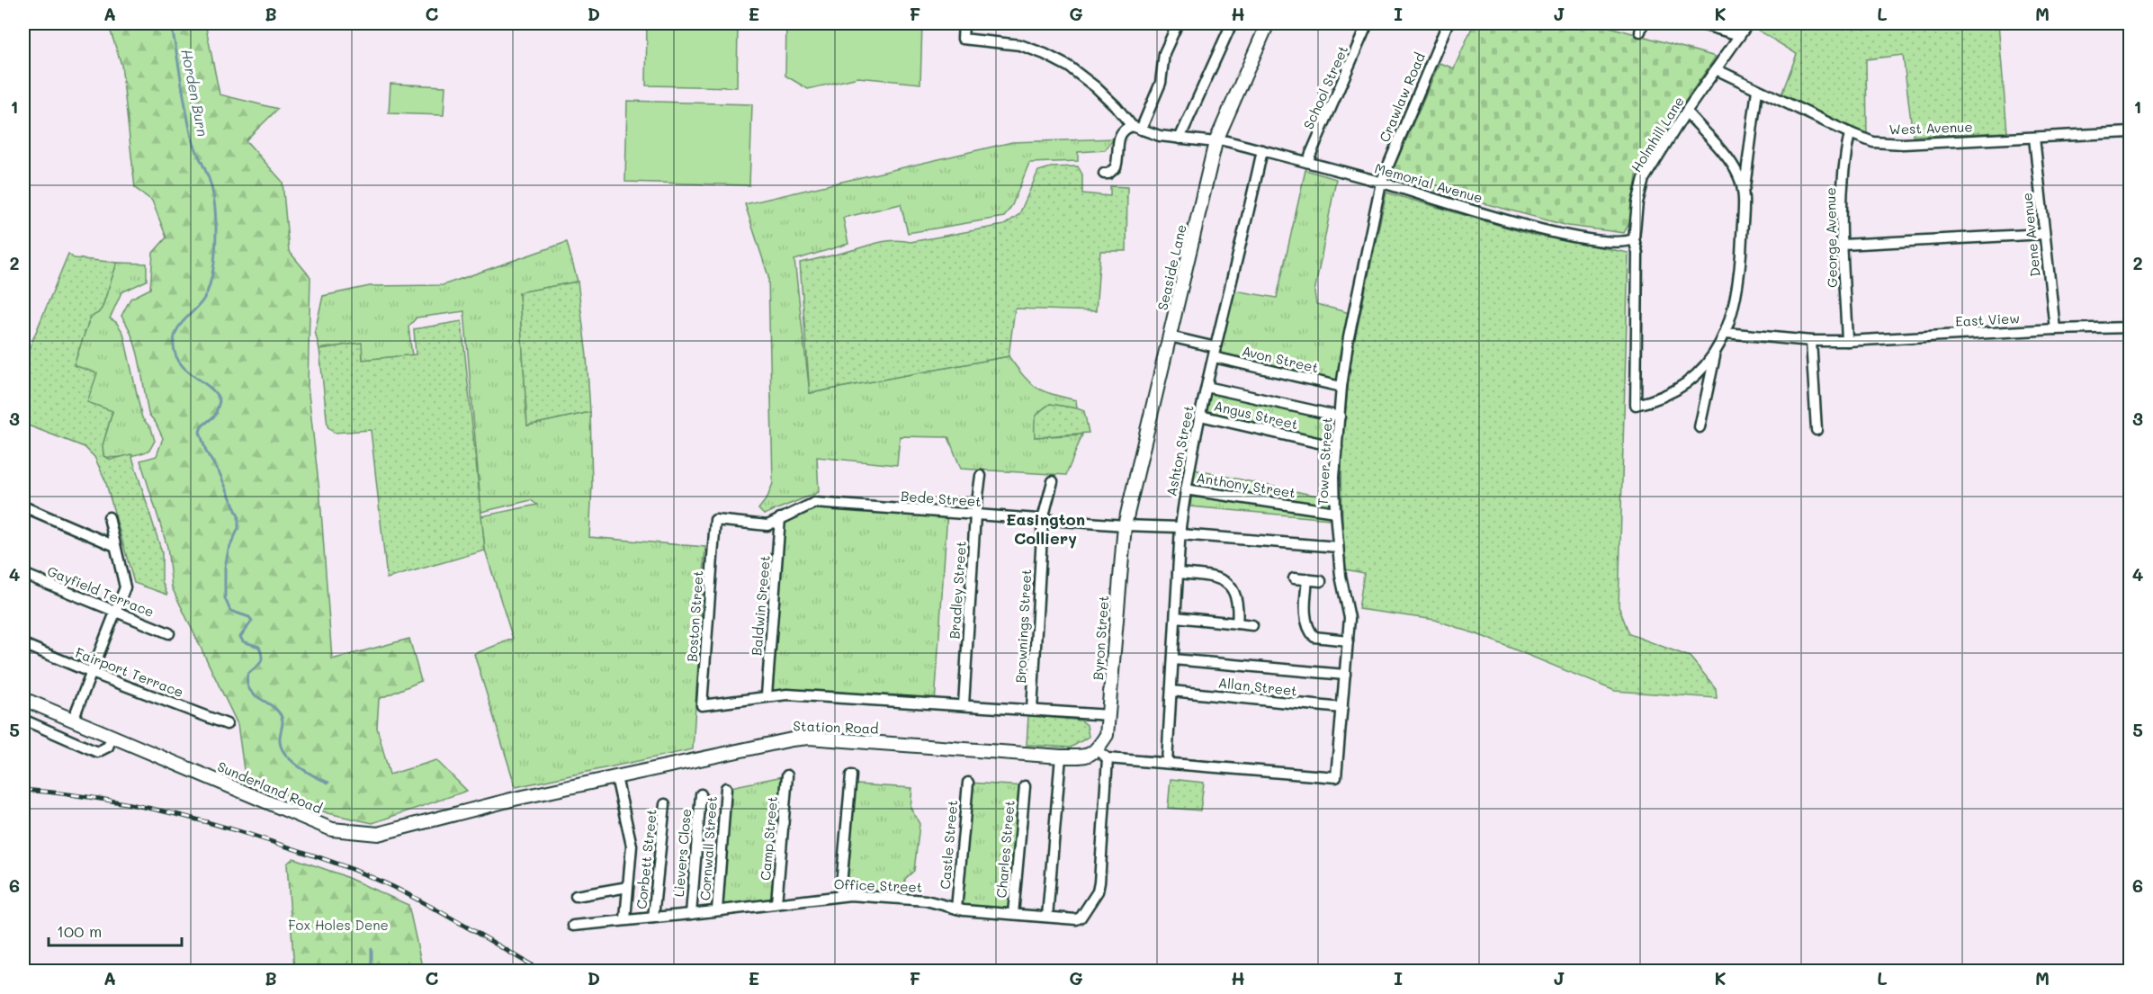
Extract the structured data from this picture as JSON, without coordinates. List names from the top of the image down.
{
  "streets": {
    "main road": [
      "Seaside Lane",
      "Byron Street",
      "Station Road",
      "Sunderland Road"
    ],
    "street": [
      "School Street",
      "Crawlaw Road",
      "West Avenue",
      "Holmhill Lane",
      "Memorial Avenue",
      "Dene Avenue",
      "George Avenue",
      "East View",
      "Avon Street",
      "Angus Street",
      "Ashton Street",
      "Tower Street",
      "Anthony Street",
      "Bede Street",
      "Bradley Street",
      "Gayfield Terrace",
      "Baldwin Sreeet",
      "Boston Street",
      "Brownings Street",
      "Fairport Terrace",
      "Allan Street",
      "Camp Street",
      "Castle Street",
      "Cornwall Street",
      "Charles Street",
      "Lievers Close",
      "Corbett Street",
      "Office Street"
    ]
  },
  "crossings": [
    ["School Street", "Memorial Avenue"],
    ["Crawlaw Road", "Memorial Avenue"],
    ["Crawlaw Road", "Tower Street"],
    ["West Avenue", "Holmhill Lane"],
    ["West Avenue", "Dene Avenue"],
    ["West Avenue", "George Avenue"],
    ["Holmhill Lane", "Memorial Avenue"],
    ["Memorial Avenue", "Seaside Lane"],
    ["Memorial Avenue", "Ashton Street"],
    ["Memorial Avenue", "Tower Street"],
    ["Dene Avenue", "East View"],
    ["George Avenue", "East View"],
    ["Seaside Lane", "Avon Street"],
    ["Seaside Lane", "Bede Street"],
    ["Seaside Lane", "Byron Street"],
    ["Avon Street", "Ashton Street"],
    ["Avon Street", "Tower Street"],
    ["Angus Street", "Ashton Street"],
    ["Angus Street", "Tower Street"],
    ["Ashton Street", "Tower Street"],
    ["Ashton Street", "Anthony Street"],
    ["Ashton Street", "Bede Street"],
    ["Ashton Street", "Allan Street"],
    ["Tower Street", "Anthony Street"],
    ["Tower Street", "Bede Street"],
    ["Tower Street", "Allan Street"],
    ["Bede Street", "Bradley Street"],
    ["Bede Street", "Baldwin Sreeet"],
    ["Bede Street", "Boston Street"],
    ["Bede Street", "Brownings Street"],
    ["Bede Street", "Byron Street"],
    ["Baldwin Sreeet", "Boston Street"],
    ["Byron Street", "Station Road"],
    ["Station Road", "Sunderland Road"],
    ["Camp Street", "Office Street"],
    ["Castle Street", "Office Street"],
    ["Cornwall Street", "Office Street"],
    ["Charles Street", "Office Street"],
    ["Lievers Close", "Office Street"],
    ["Corbett Street", "Office Street"]
  ],
  "districts": ["Easington Colliery"],
  "water": ["Horden Burn"],
  "parks": ["Fox Holes Dene"],
  "scale_bar": "100 m",
  "grid": {
    "columns": [
      "A",
      "B",
      "C",
      "D",
      "E",
      "F",
      "G",
      "H",
      "I",
      "J",
      "K",
      "L",
      "M"
    ],
    "rows": [
      "1",
      "2",
      "3",
      "4",
      "5",
      "6"
    ]
  }
}
